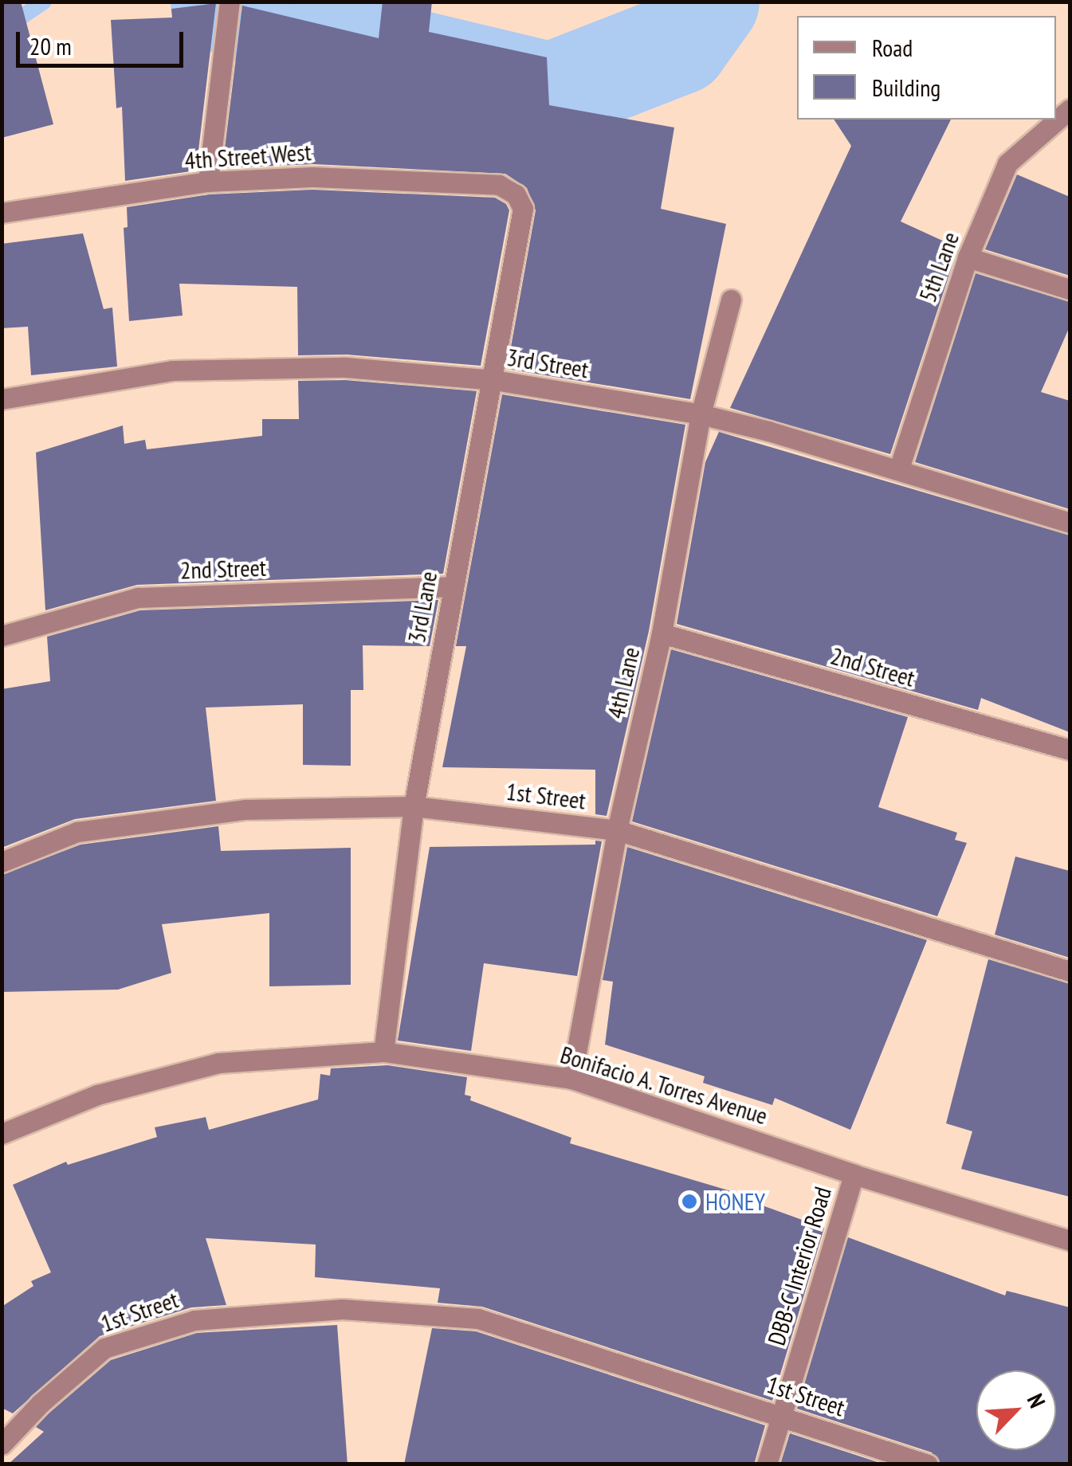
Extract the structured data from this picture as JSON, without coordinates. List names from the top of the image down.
{
  "streets": {
    "street": [
      "4th Street West",
      "5th Lane",
      "3rd Street",
      "2nd Street",
      "3rd Lane",
      "4th Lane",
      "1st Street",
      "Bonifacio A. Torres Avenue",
      "DBB-C Interior Road"
    ]
  },
  "crossings": [
    ["4th Street West", "3rd Lane"],
    ["5th Lane", "3rd Street"],
    ["3rd Street", "3rd Lane"],
    ["3rd Street", "4th Lane"],
    ["2nd Street", "3rd Lane"],
    ["2nd Street", "4th Lane"],
    ["3rd Lane", "1st Street"],
    ["3rd Lane", "Bonifacio A. Torres Avenue"],
    ["4th Lane", "1st Street"],
    ["4th Lane", "Bonifacio A. Torres Avenue"],
    ["1st Street", "DBB-C Interior Road"],
    ["Bonifacio A. Torres Avenue", "DBB-C Interior Road"]
  ],
  "places": ["HONEY"],
  "legend": ["Road", "Building"],
  "scale_bar": "20 m",
  "north": "top right"
}
